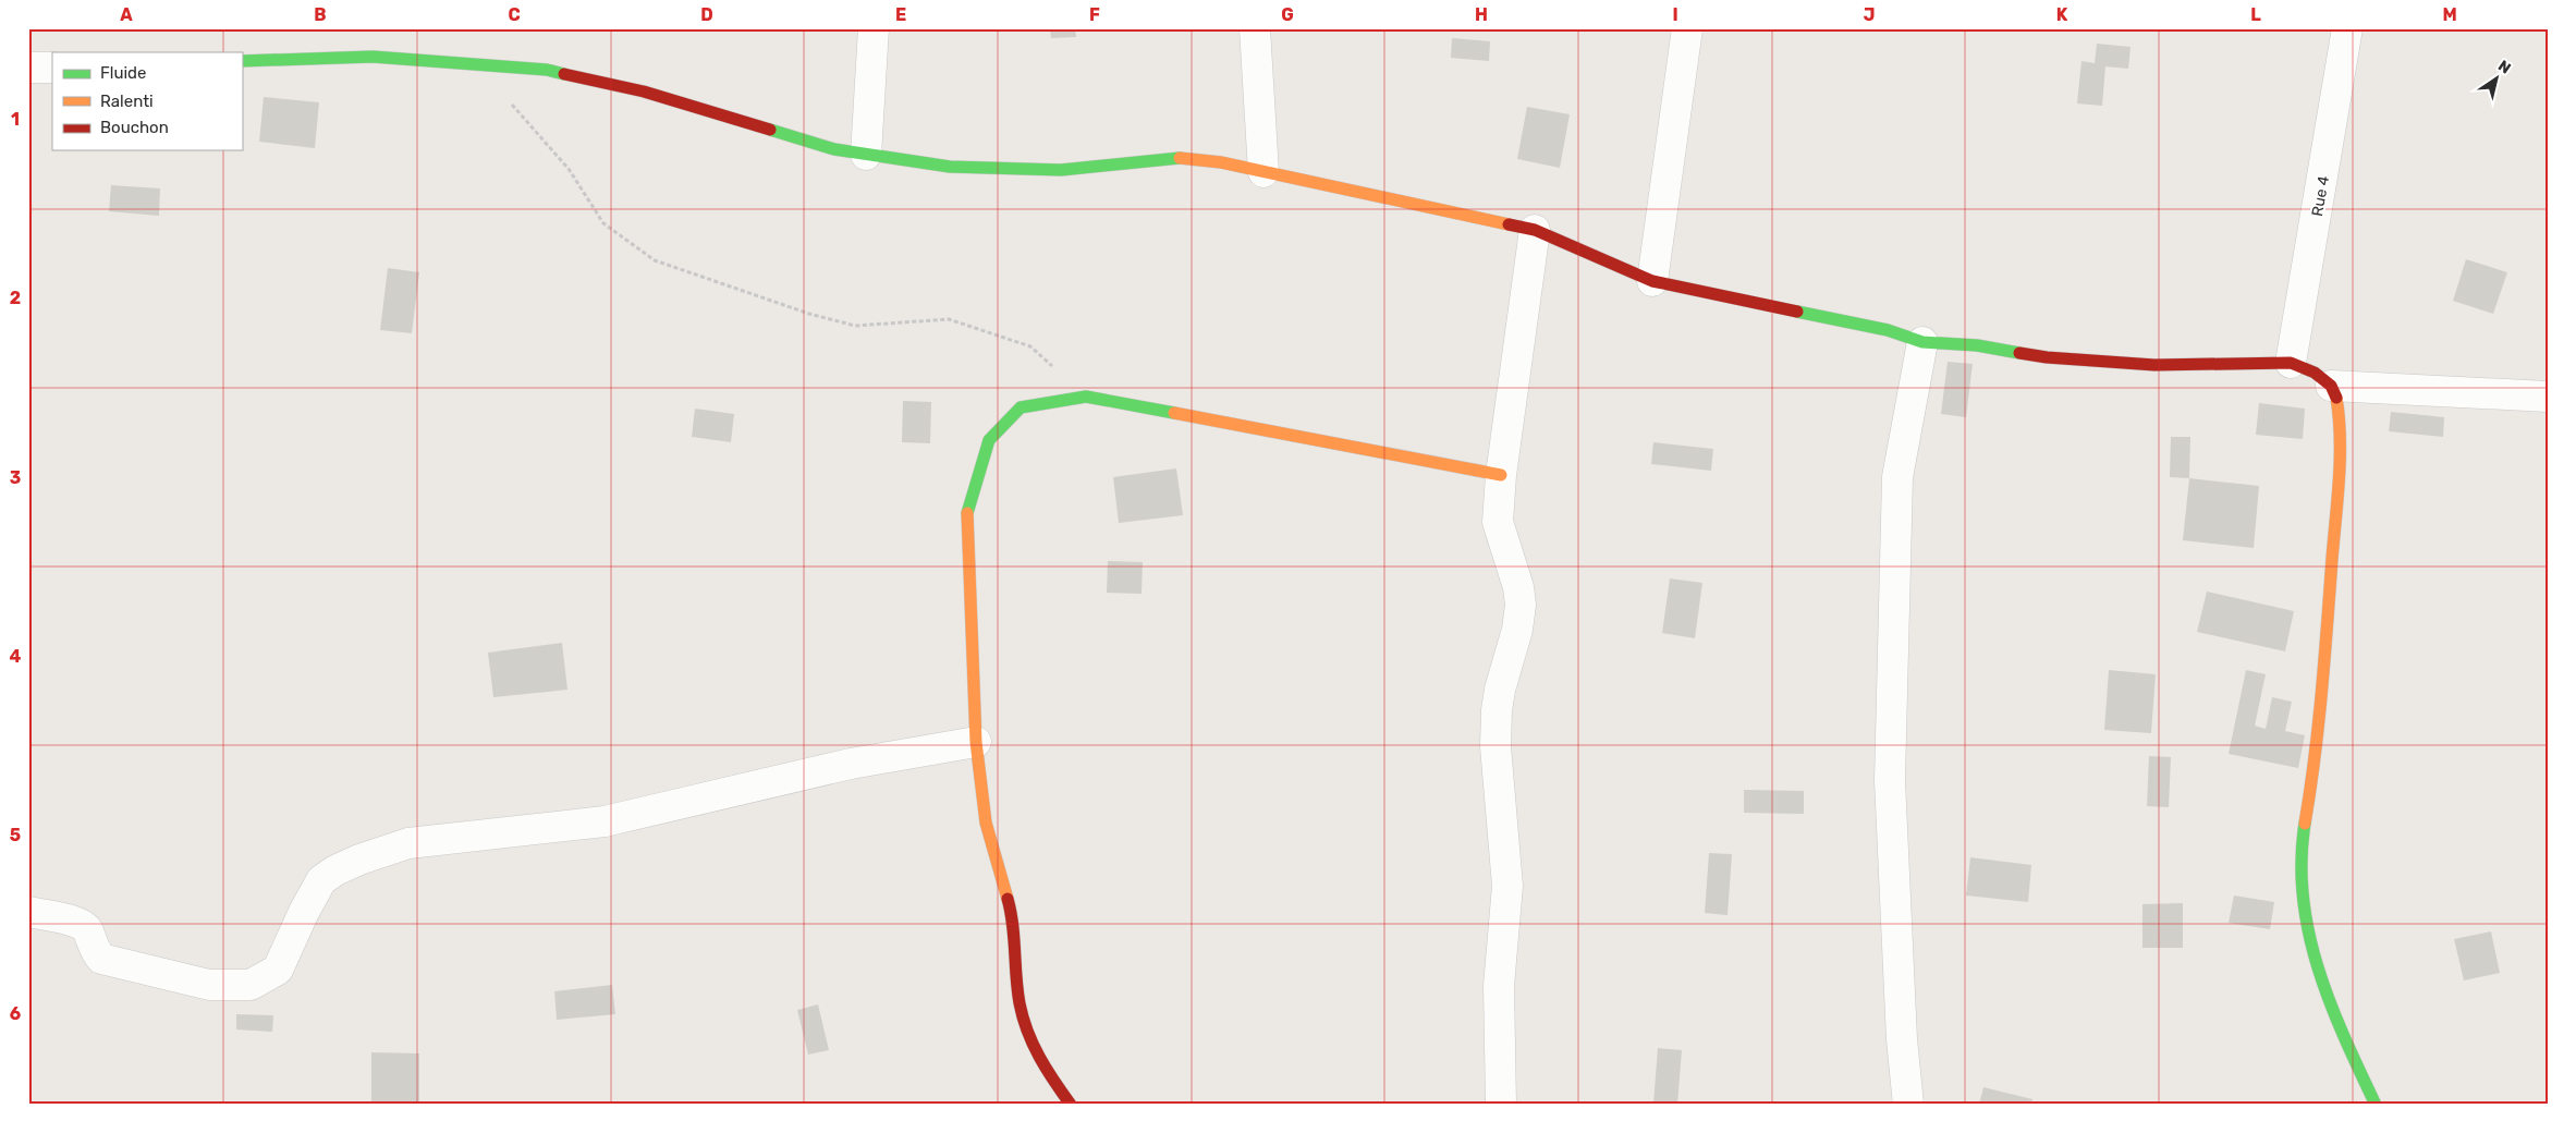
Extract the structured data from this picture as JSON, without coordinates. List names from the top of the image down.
{
  "streets": {
    "street": ["Rue 4"]
  },
  "legend": ["Fluide", "Ralenti", "Bouchon"],
  "north": "top right",
  "grid": {
    "columns": [
      "A",
      "B",
      "C",
      "D",
      "E",
      "F",
      "G",
      "H",
      "I",
      "J",
      "K",
      "L",
      "M"
    ],
    "rows": [
      "1",
      "2",
      "3",
      "4",
      "5",
      "6"
    ]
  }
}
